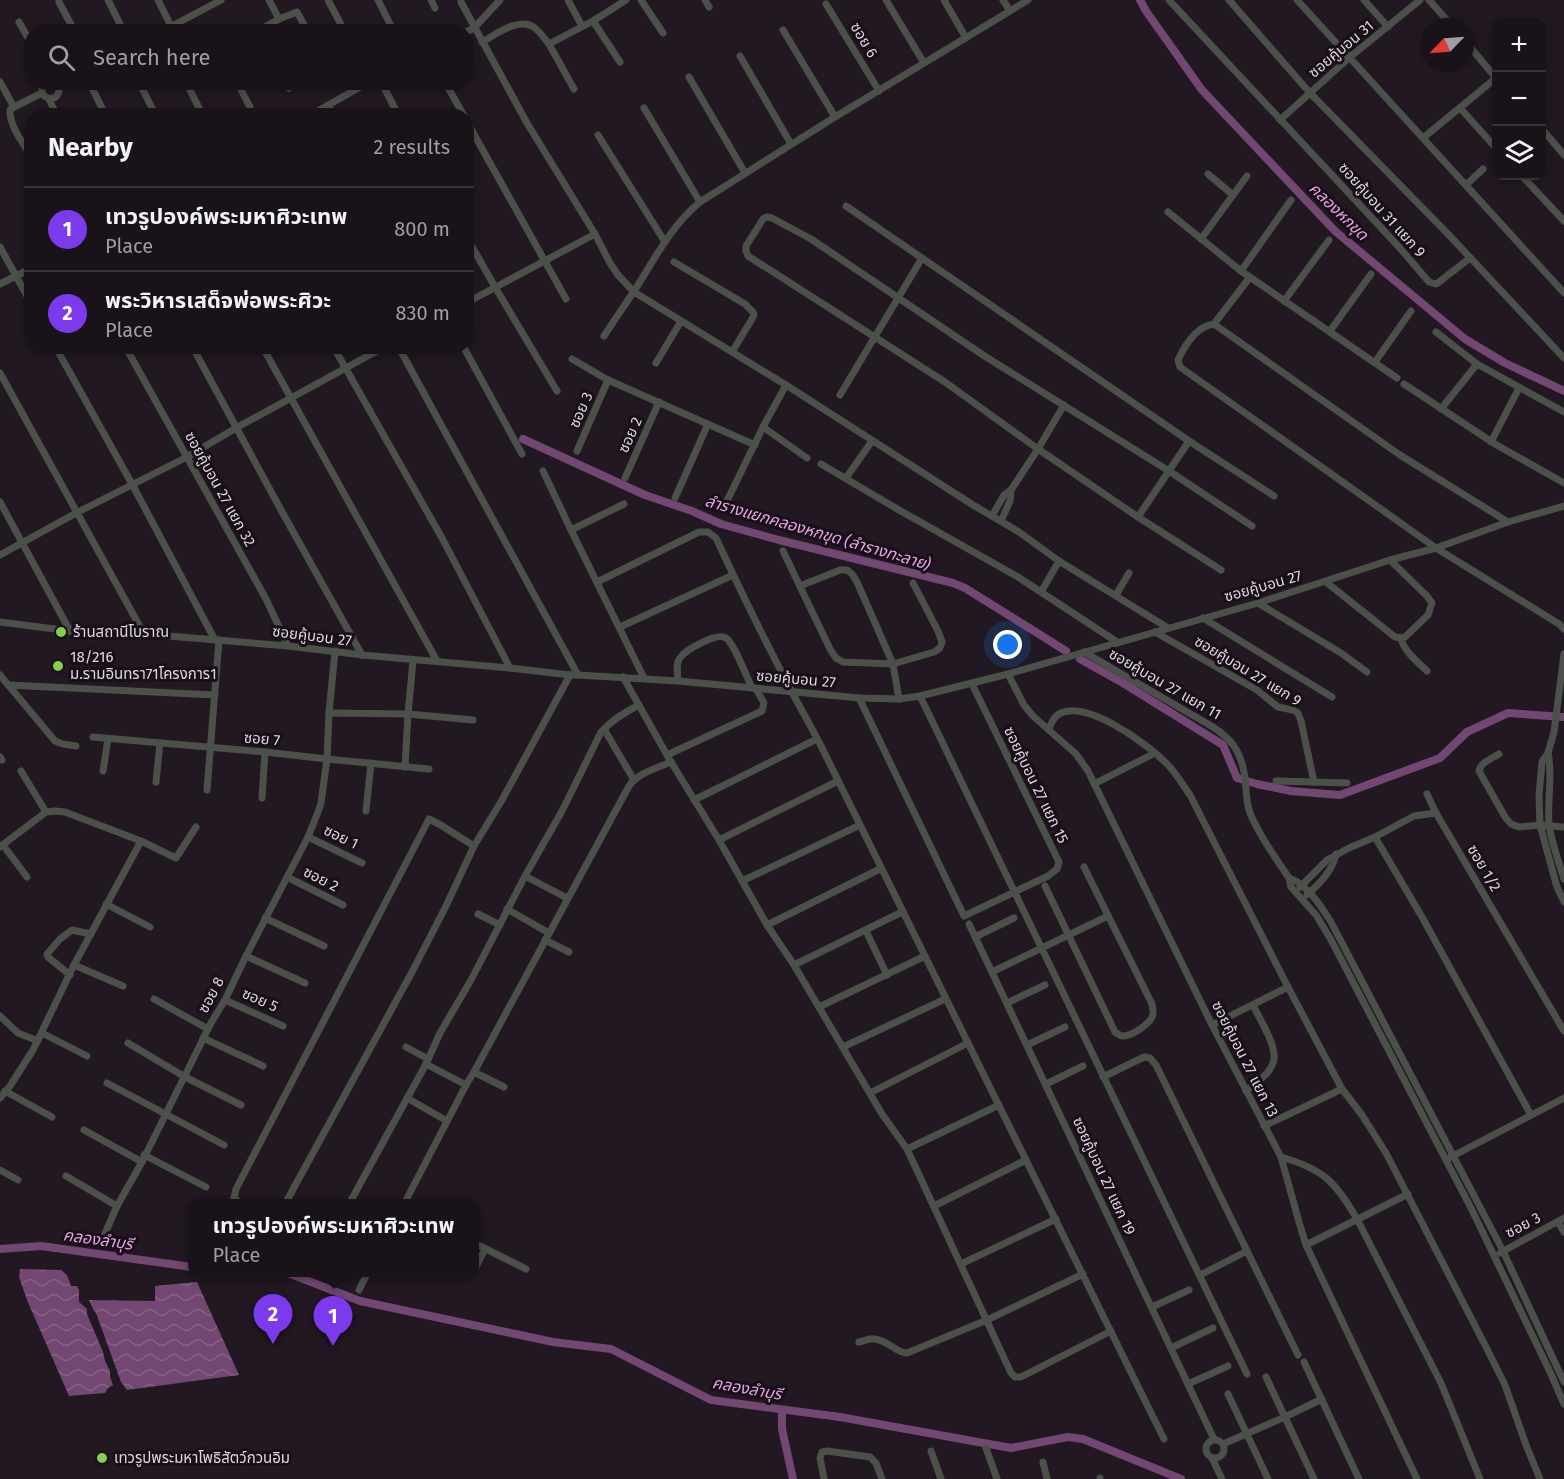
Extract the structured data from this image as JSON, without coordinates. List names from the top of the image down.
{
  "streets": {
    "street": [
      "ซอย 6",
      "ซอยคู้บอน 31",
      "ซอยคู้บอน 31 แยก 9",
      "ซอย 3",
      "ซอย 2",
      "ซอยคู้บอน 27 แยก 32",
      "ซอยคู้บอน 27",
      "ซอยคู้บอน 27 แยก 9",
      "ซอยคู้บอน 27 แยก 11",
      "ซอย 7",
      "ซอยคู้บอน 27 แยก 15",
      "ซอย 1",
      "ซอย 1/2",
      "ซอย 8",
      "ซอย 5",
      "ซอยคู้บอน 27 แยก 13",
      "ซอยคู้บอน 27 แยก 19"
    ]
  },
  "crossings": [
    ["ซอยคู้บอน 31", "ซอยคู้บอน 31 แยก 9"],
    ["ซอย 2", "ซอย 8"],
    ["ซอยคู้บอน 27 แยก 32", "ซอยคู้บอน 27"],
    ["ซอยคู้บอน 27", "ซอยคู้บอน 27 แยก 9"],
    ["ซอยคู้บอน 27", "ซอยคู้บอน 27 แยก 11"],
    ["ซอยคู้บอน 27", "ซอยคู้บอน 27 แยก 15"],
    ["ซอยคู้บอน 27", "ซอย 8"],
    ["ซอยคู้บอน 27", "ซอยคู้บอน 27 แยก 13"],
    ["ซอย 7", "ซอย 8"],
    ["ซอย 1", "ซอย 8"],
    ["ซอย 8", "ซอย 5"]
  ],
  "water": ["คลองหกขุด", "ลำรางแยกคลองหกขุด (ลำรางทะลาย)", "คลองลำบุรี"],
  "places": ["ร้านสถานีโบราณ", "18/216 ม.รามอินทรา71โครงการ1", "เทวรูปพระมหาโพธิสัตว์กวนอิม"],
  "north": "bottom left",
  "page": {
    "map_buttons": ["+", "−"],
    "search": "Search here",
    "heading": ["Nearby", "2 results"],
    "list": [
      {
        "mark": "1",
        "name": "เทวรูปองค์พระมหาศิวะเทพ",
        "note": "Place",
        "value": "800 m"
      },
      {
        "mark": "2",
        "name": "พระวิหารเสด็จพ่อพระศิวะ",
        "note": "Place",
        "value": "830 m"
      }
    ],
    "popup": ["เทวรูปองค์พระมหาศิวะเทพ", "Place"],
    "pins": ["2", "1"]
  }
}
